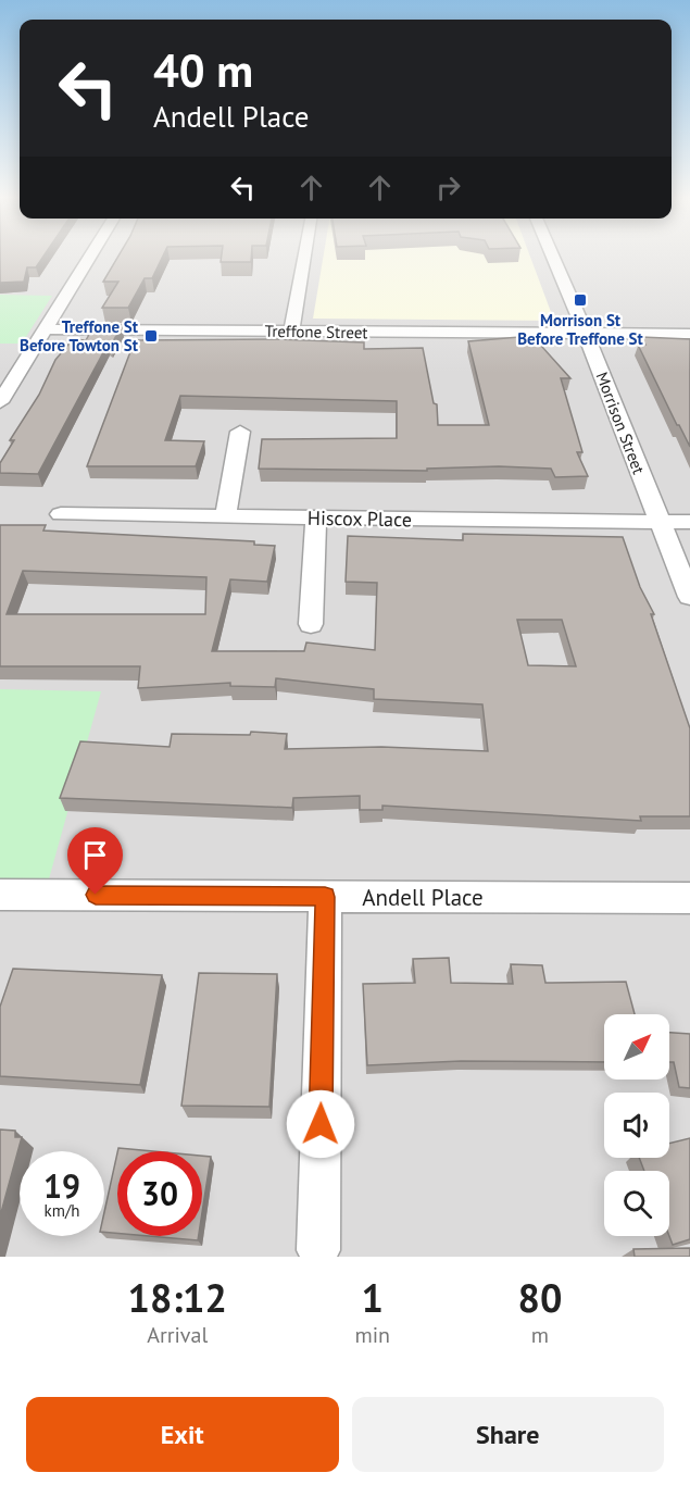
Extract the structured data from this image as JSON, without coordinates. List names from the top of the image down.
{
  "streets": {
    "street": [
      "Treffone Street",
      "Morrison Street",
      "Hiscox Place",
      "Andell Place"
    ]
  },
  "crossings": [
    ["Treffone Street", "Morrison Street"],
    ["Morrison Street", "Hiscox Place"]
  ],
  "places": {
    "transit": ["Morrison St Before Treffone St", "Treffone St Before Towton St"]
  },
  "north": "top right",
  "page": {
    "turn": ["40 m", "Andell Place"],
    "speed": "19 km/h",
    "limit": "30",
    "eta": [
      "18:12",
      "Arrival",
      "1",
      "min",
      "80",
      "m"
    ],
    "buttons": ["Exit", "Share"]
  }
}
